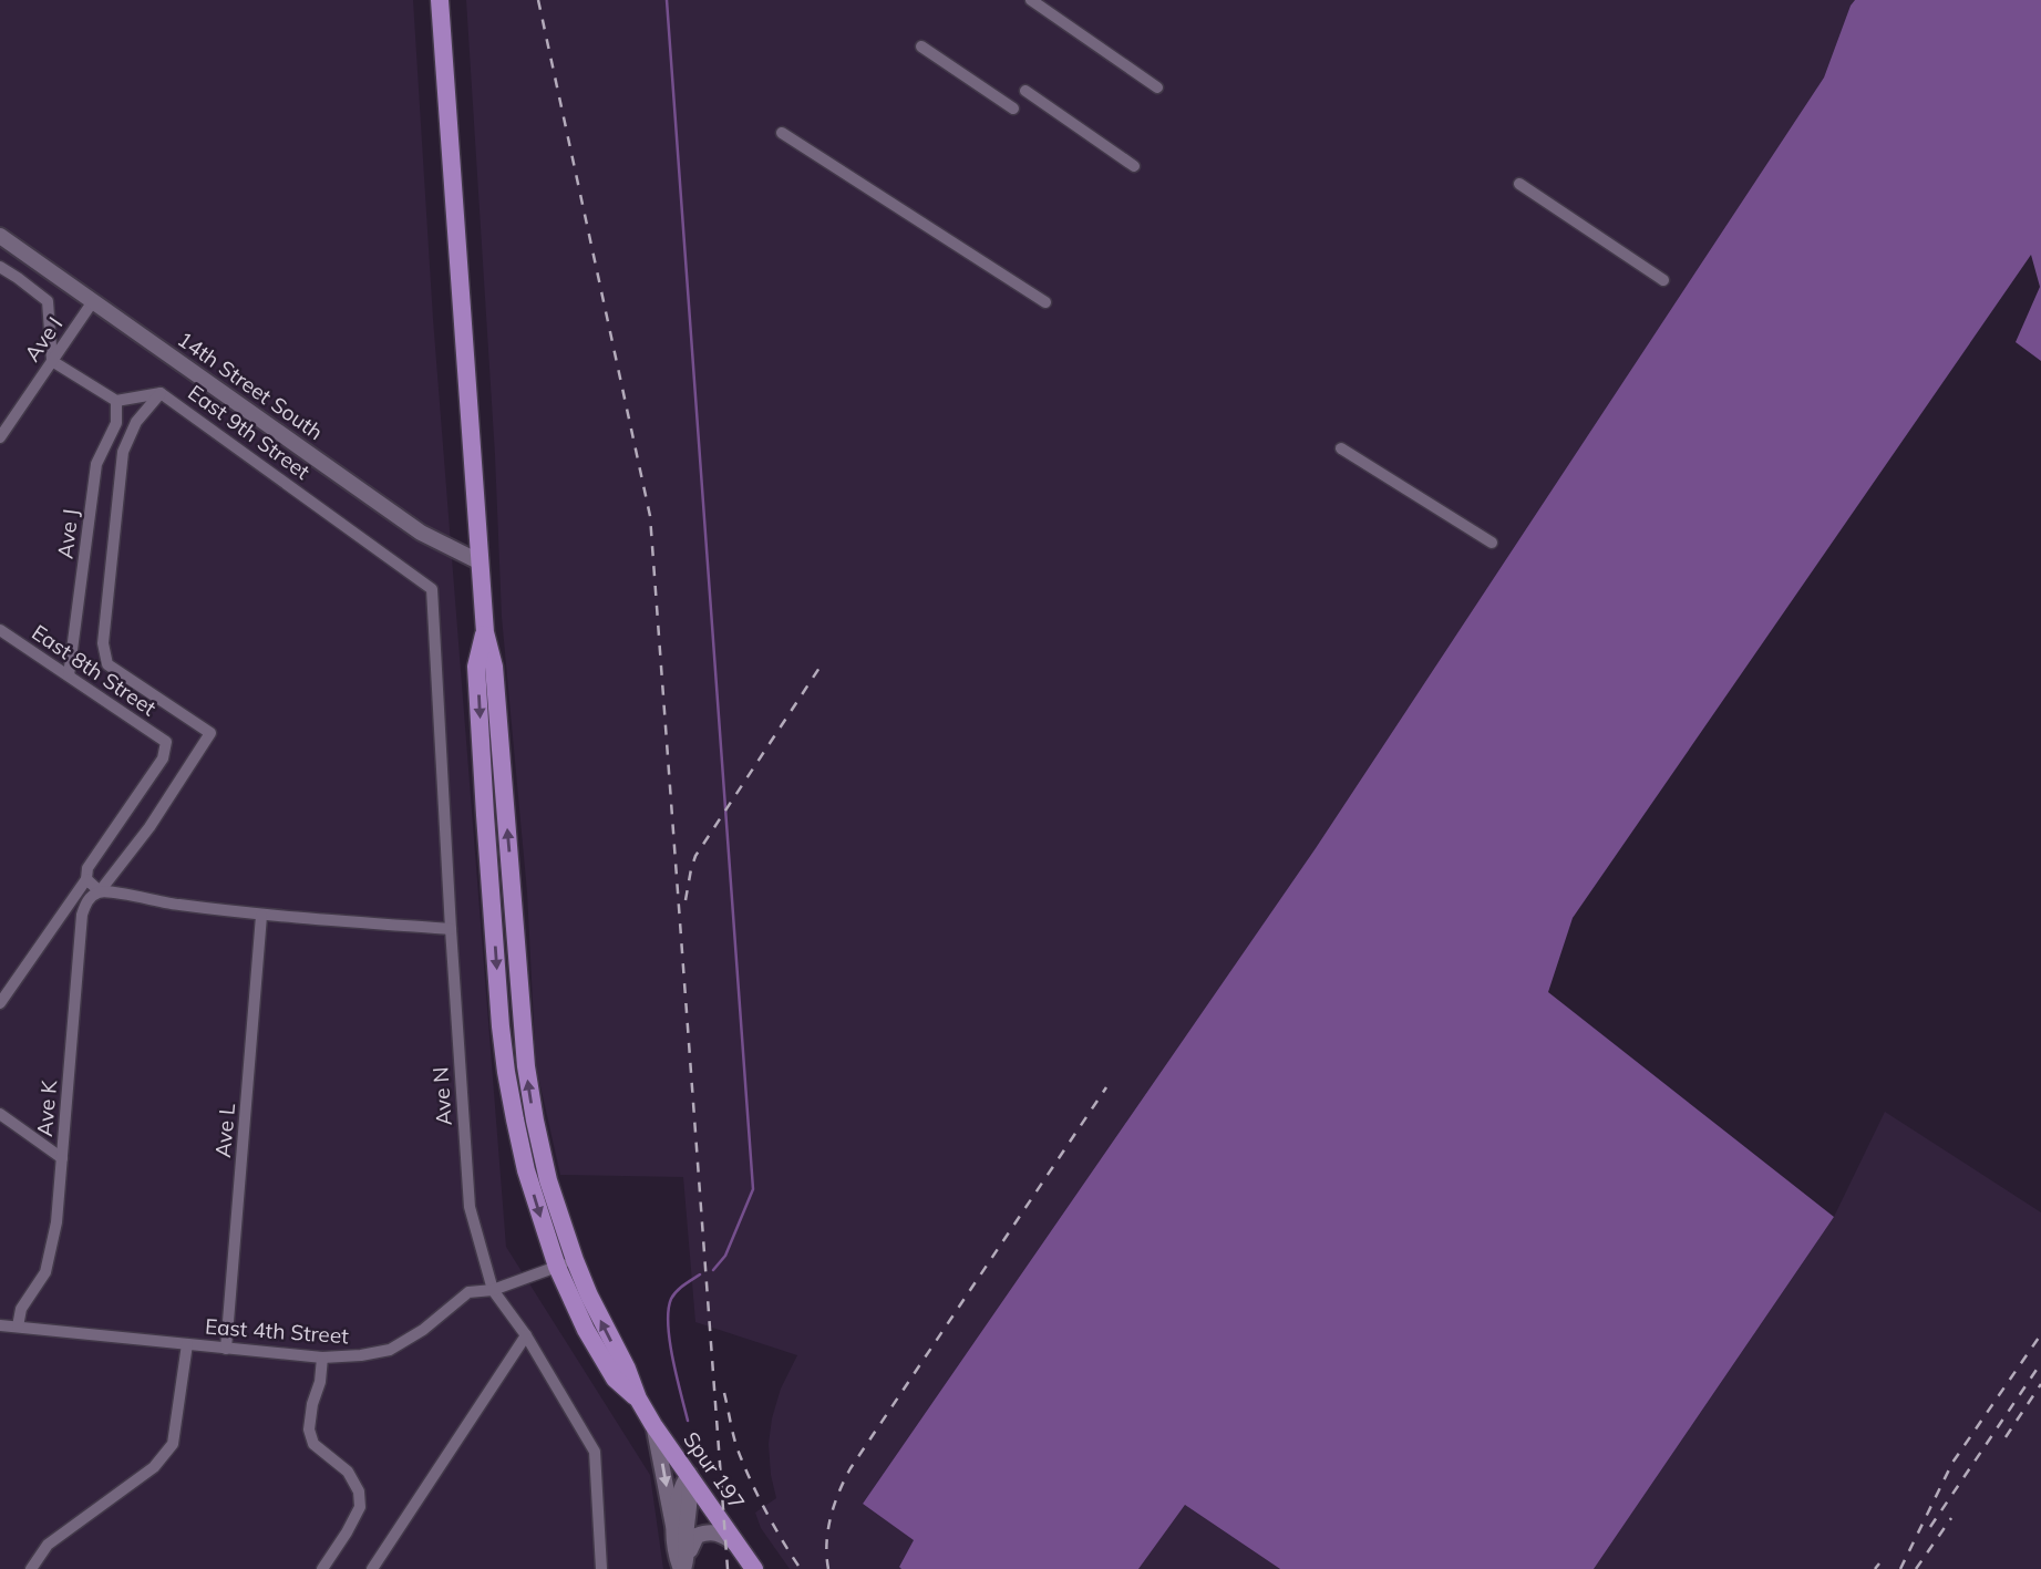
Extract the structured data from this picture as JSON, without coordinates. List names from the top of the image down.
{
  "streets": {
    "main road": ["Spur 197"],
    "street": [
      "Ave I",
      "14th Street South",
      "East 9th Street",
      "Ave J",
      "East 8th Street",
      "Ave N",
      "Ave K",
      "Ave L",
      "East 4th Street"
    ]
  },
  "crossings": [
    ["Ave I", "14th Street South"],
    ["East 9th Street", "Ave J"],
    ["East 9th Street", "Ave N"],
    ["East 9th Street", "Ave K"],
    ["Ave J", "East 8th Street"],
    ["Ave N", "East 4th Street"],
    ["Ave K", "East 4th Street"],
    ["Ave L", "East 4th Street"]
  ]
}
